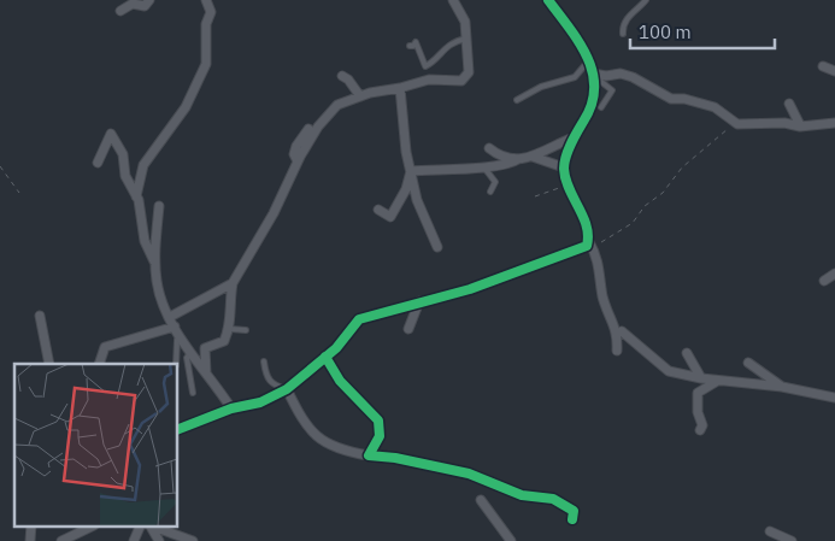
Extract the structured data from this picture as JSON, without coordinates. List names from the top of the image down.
{
  "scale_bar": "100 m"
}
